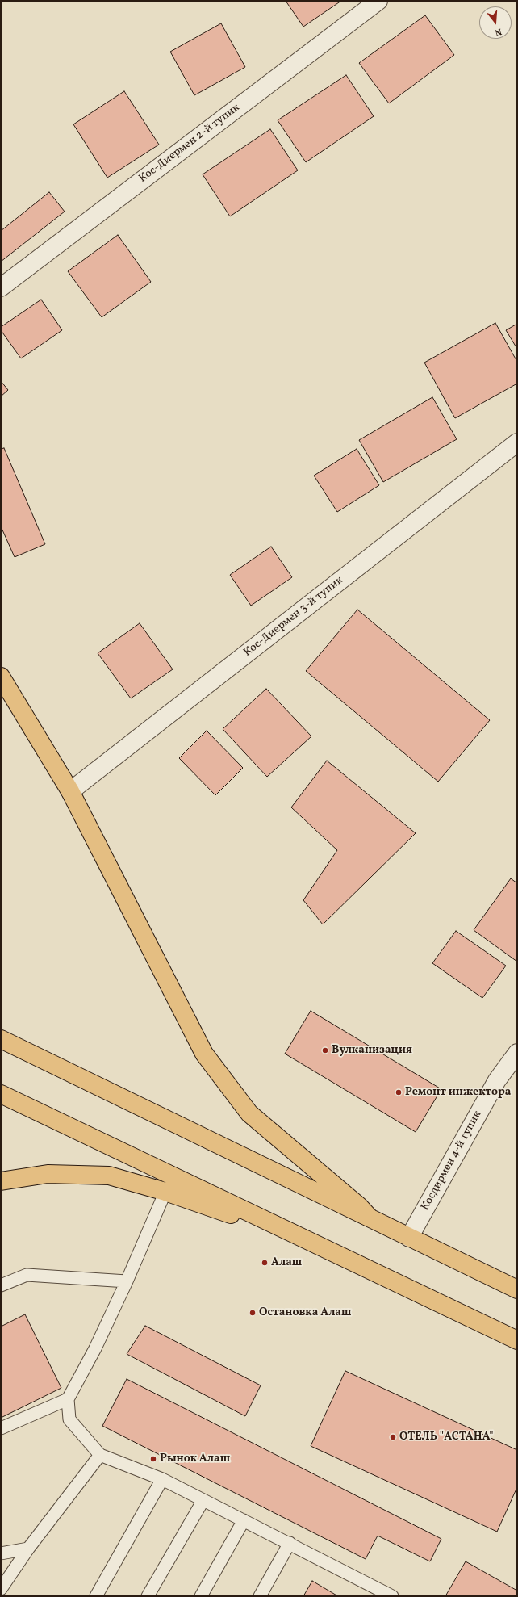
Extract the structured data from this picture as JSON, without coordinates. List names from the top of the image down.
{
  "streets": {
    "street": ["Кос-Диермен 2-й тупик", "Кос-Диермен 3-й тупик", "Косдирмен 4-й тупик"]
  },
  "places": [
    "Вулканизация",
    "Ремонт инжектора",
    "Алаш",
    "Остановка Алаш",
    "ОТЕЛЬ \"АСТАНА\"",
    "Рынок Алаш"
  ],
  "north": "bottom"
}
